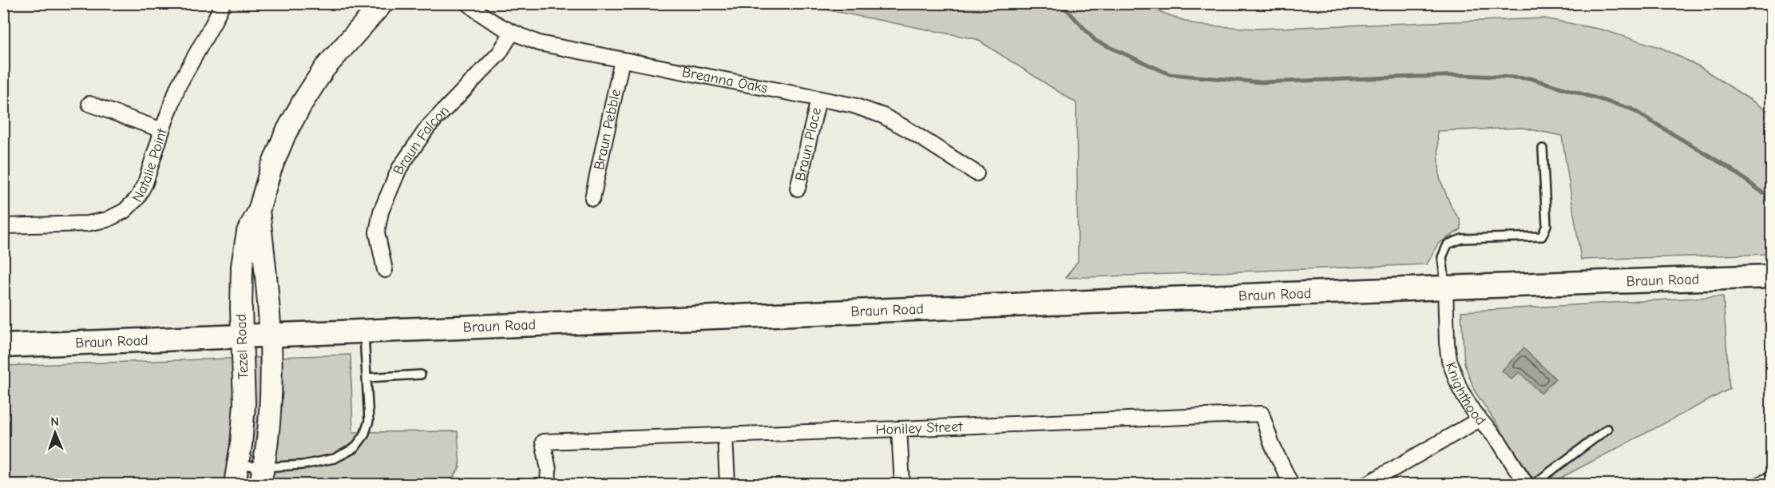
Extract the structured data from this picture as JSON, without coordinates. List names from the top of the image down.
{
  "streets": {
    "main road": ["Braun Road", "Tezel Road"],
    "street": [
      "Breanna Oaks",
      "Braun Pebble",
      "Braun Falcon",
      "Braun Place",
      "Natalie Point",
      "Knighthood",
      "Honiley Street"
    ]
  },
  "crossings": [
    ["Breanna Oaks", "Braun Pebble"],
    ["Breanna Oaks", "Braun Falcon"],
    ["Breanna Oaks", "Braun Place"],
    ["Braun Road", "Tezel Road"],
    ["Braun Road", "Knighthood"]
  ],
  "north": "top"
}
